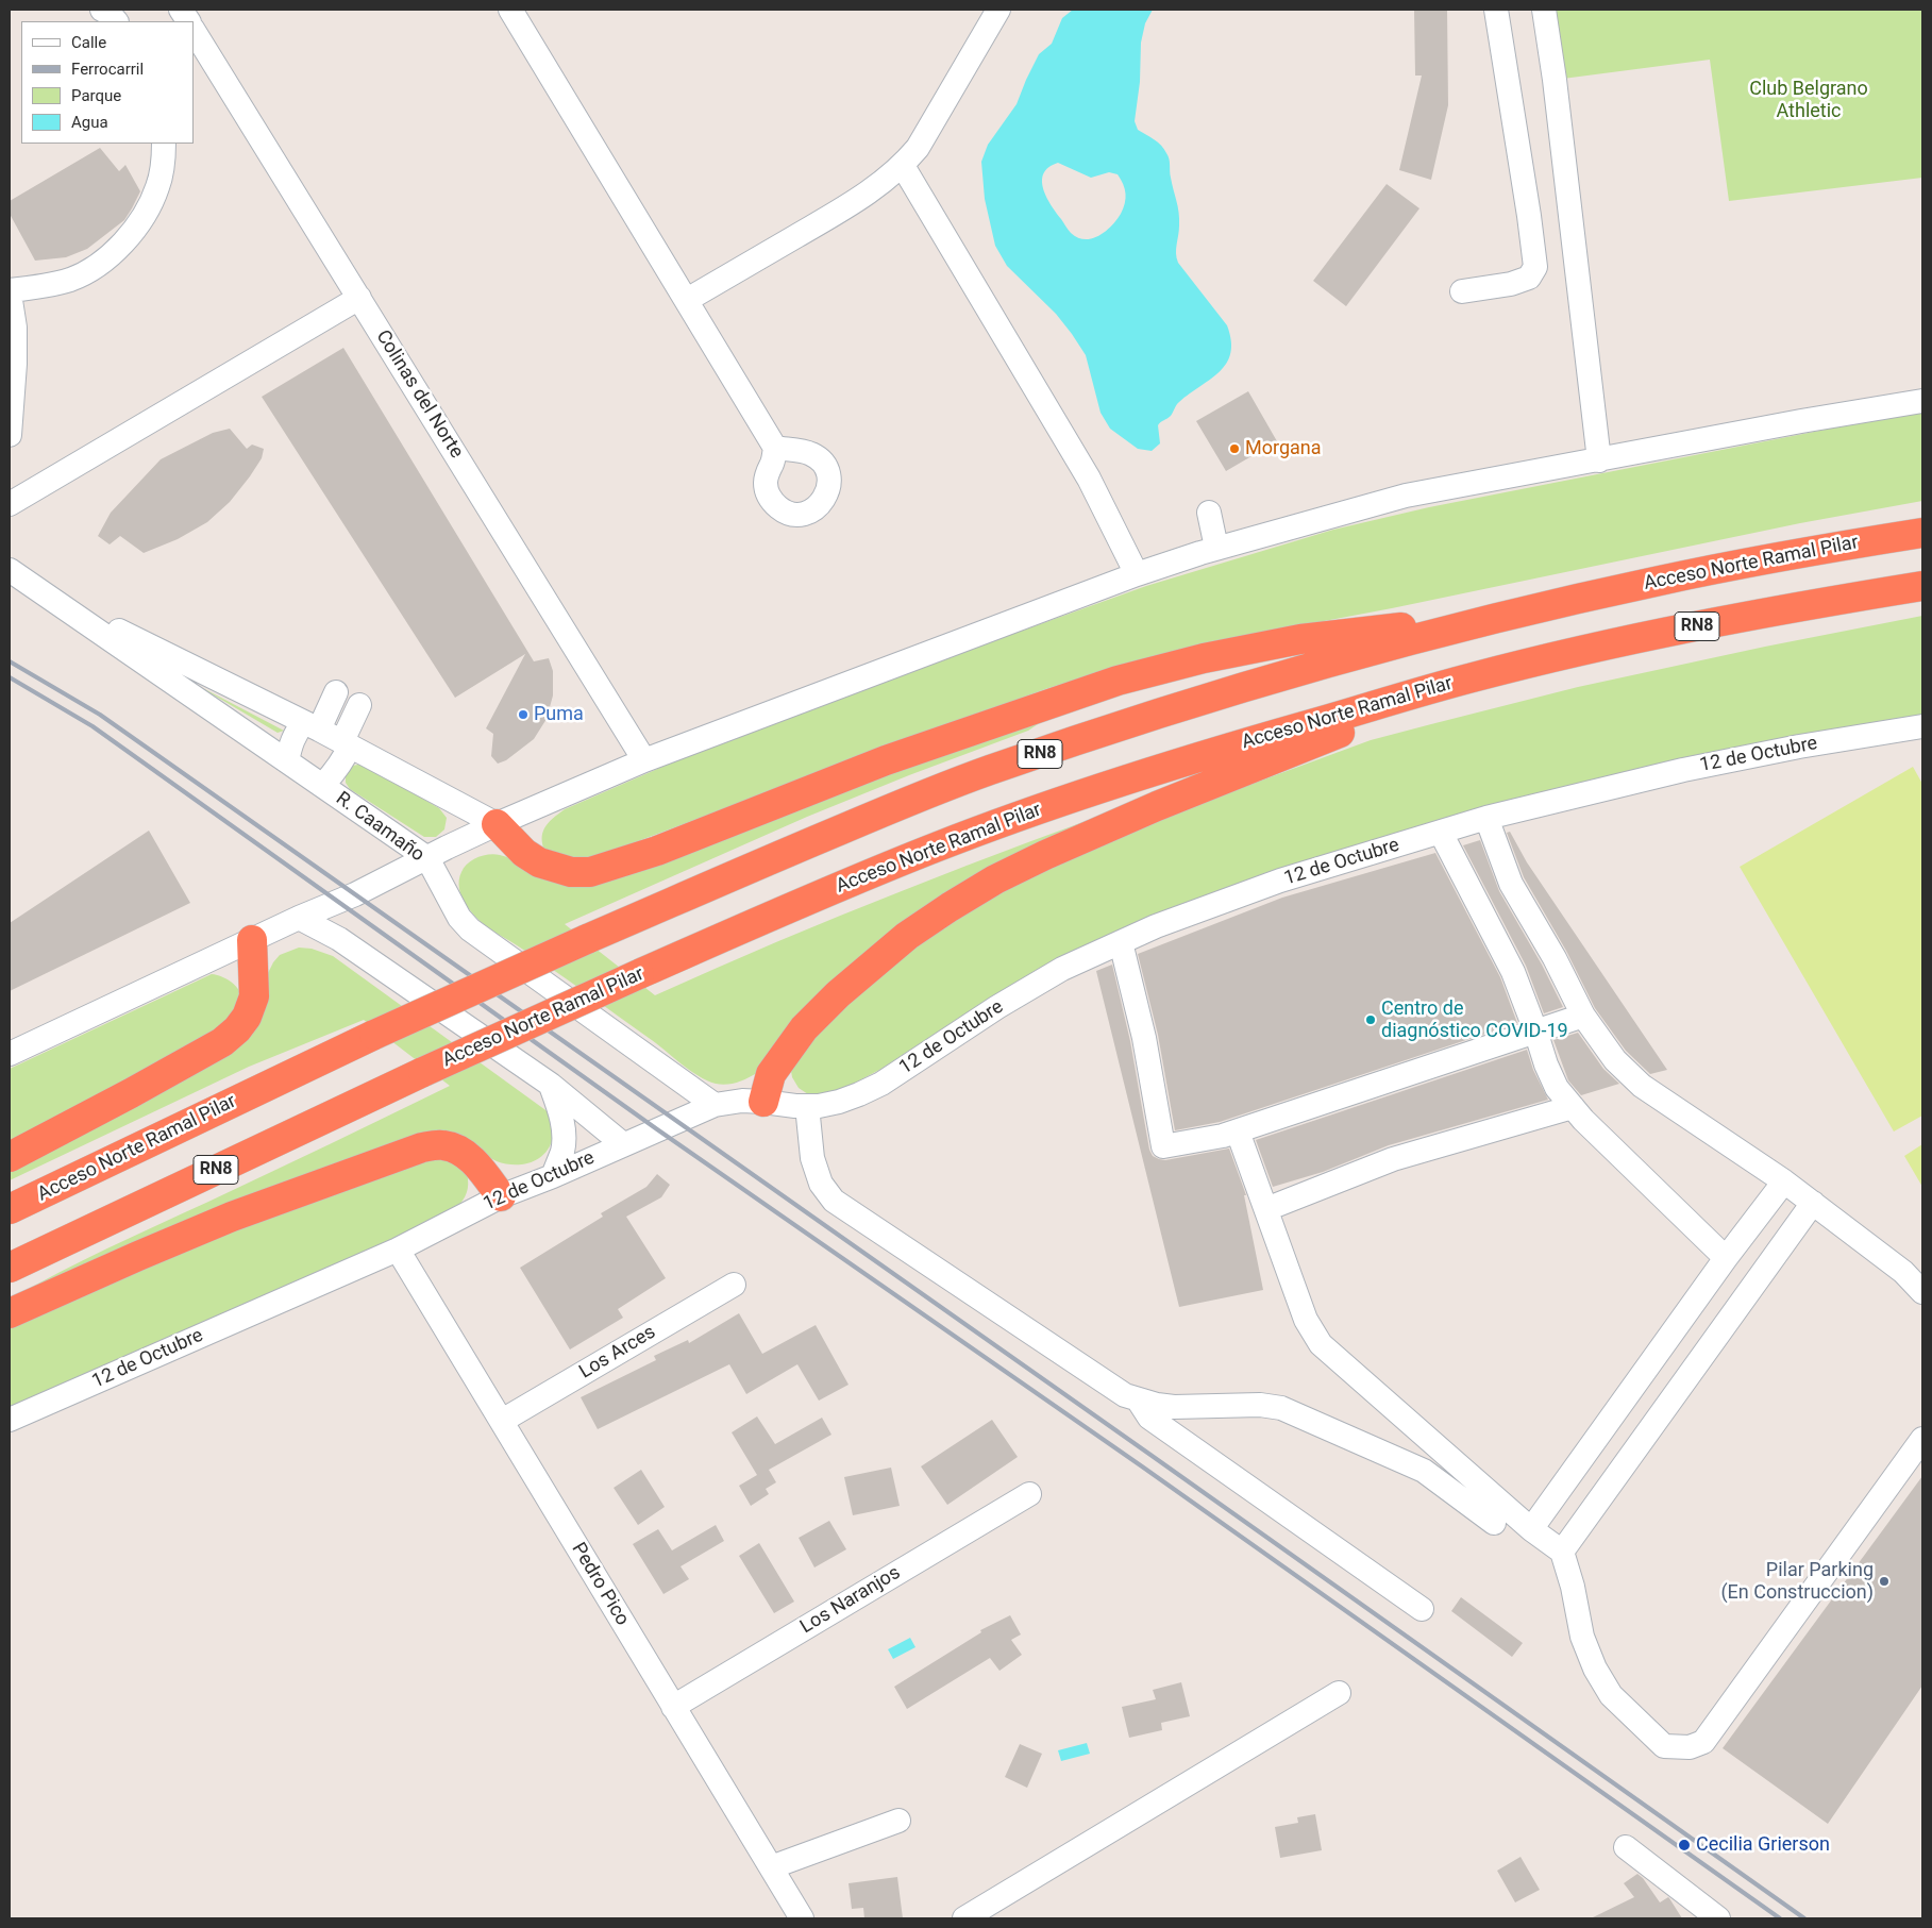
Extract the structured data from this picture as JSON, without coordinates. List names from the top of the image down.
{
  "streets": {
    "highway": ["Acceso Norte Ramal Pilar", "RN8"],
    "street": [
      "Colinas del Norte",
      "12 de Octubre",
      "R. Caamaño",
      "Los Arces",
      "Pedro Pico",
      "Los Naranjos"
    ]
  },
  "crossings": [
    ["12 de Octubre", "R. Caamaño"],
    ["12 de Octubre", "Pedro Pico"],
    ["Los Arces", "Pedro Pico"],
    ["Pedro Pico", "Los Naranjos"]
  ],
  "parks": ["Club Belgrano Athletic"],
  "places": [
    "Morgana",
    "Puma",
    "Centro de diagnóstico COVID-19",
    "Pilar Parking (En Construccion)",
    "Cecilia Grierson"
  ],
  "legend": [
    "Calle",
    "Ferrocarril",
    "Parque",
    "Agua"
  ]
}
